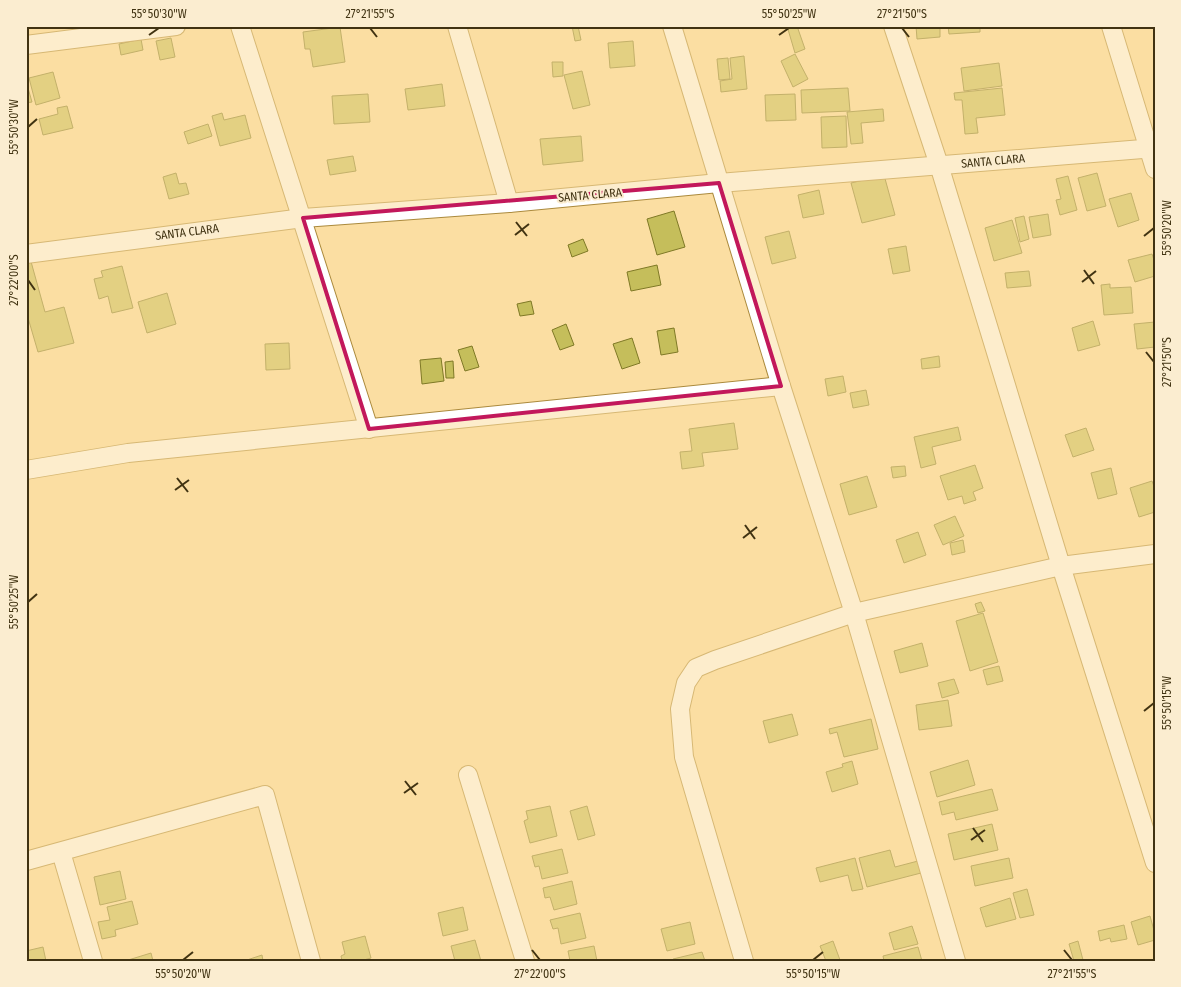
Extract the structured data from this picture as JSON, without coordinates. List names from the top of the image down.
{
  "streets": {
    "street": ["SANTA CLARA"]
  },
  "coordinates": [
    "55°50'30\"W",
    "27°21'55\"S",
    "55°50'25\"W",
    "27°21'50\"S",
    "55°50'20\"W",
    "27°22'00\"S",
    "55°50'15\"W"
  ]
}
